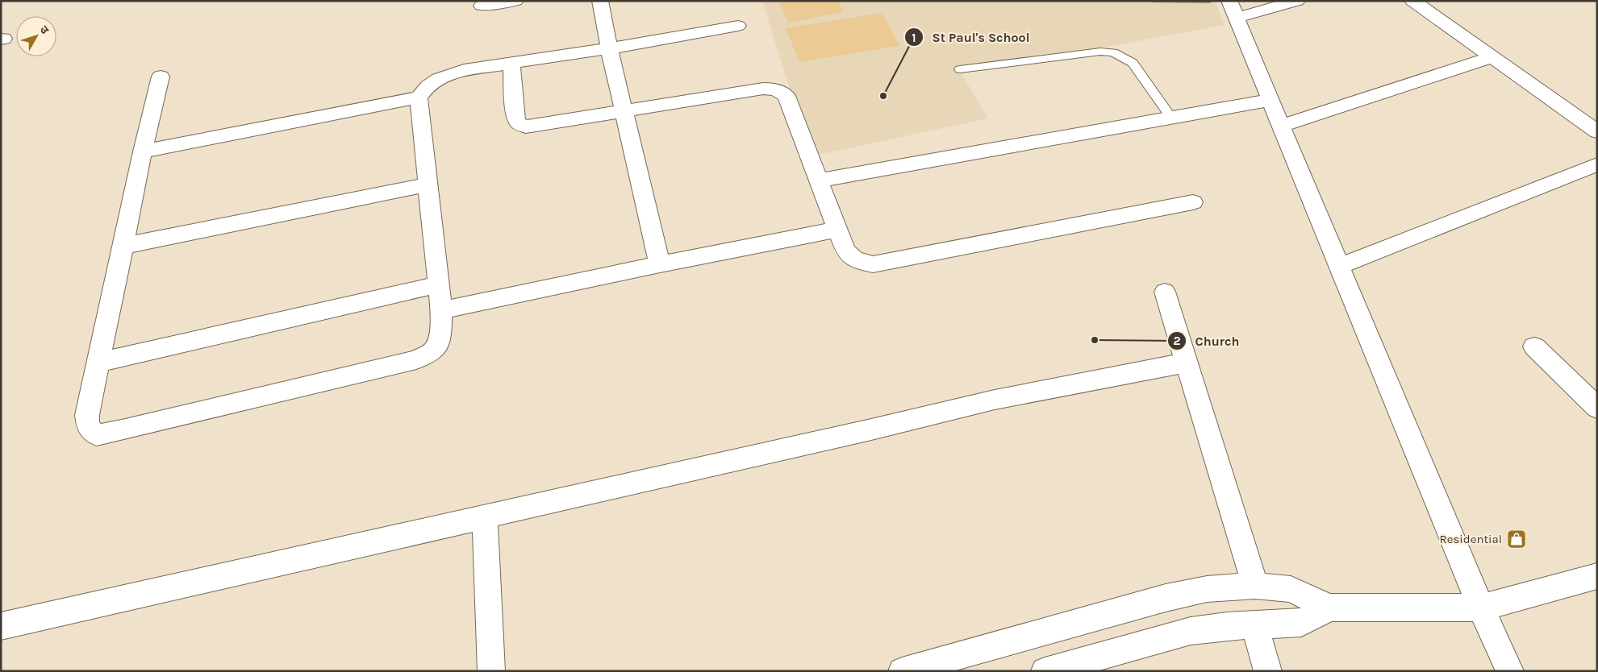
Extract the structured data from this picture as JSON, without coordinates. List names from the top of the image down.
{
  "places": {
    "other": ["St Paul's School", "Church"],
    "shop": ["Residential"]
  },
  "north": "top right"
}
